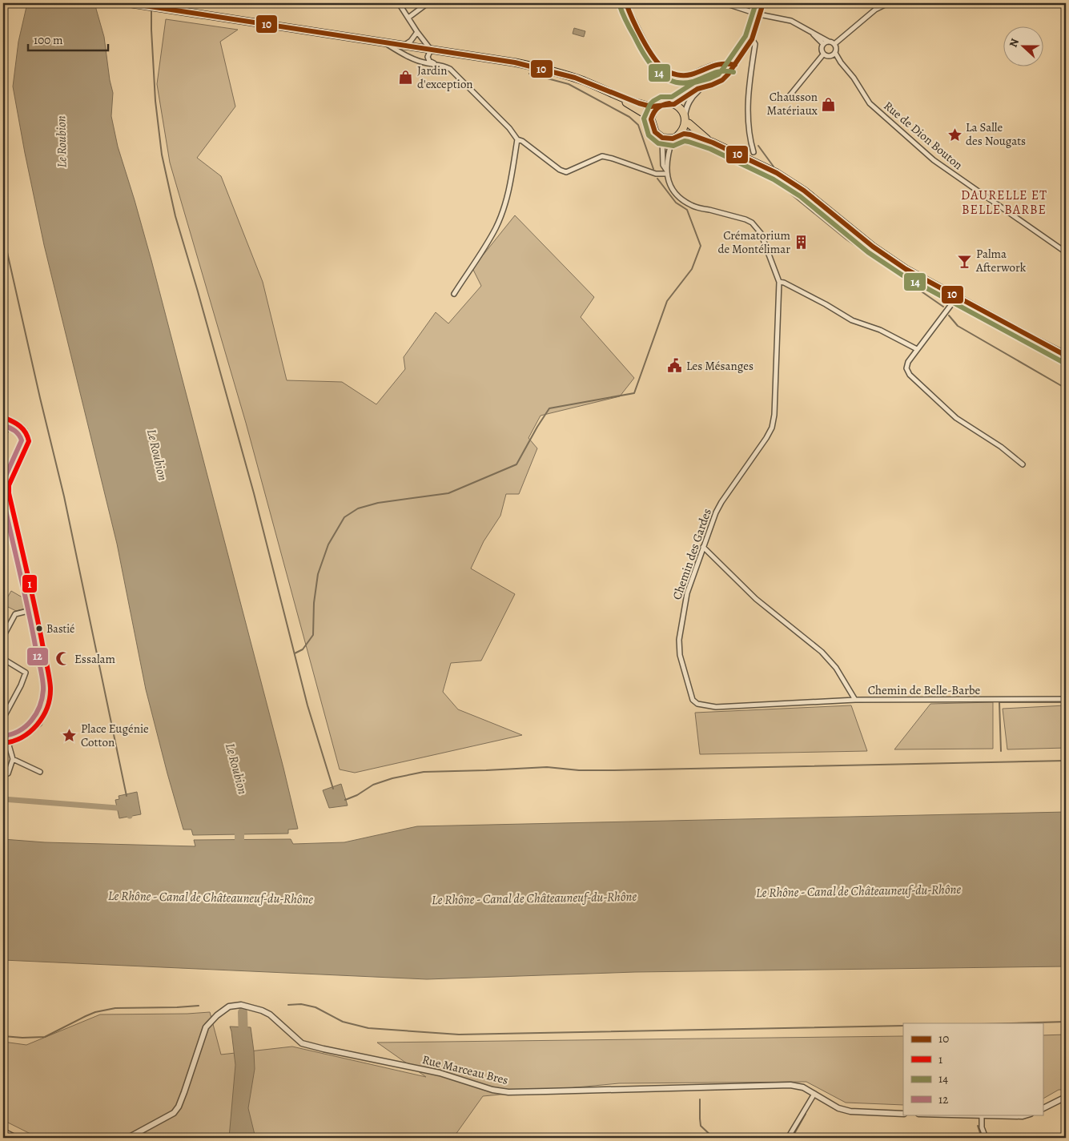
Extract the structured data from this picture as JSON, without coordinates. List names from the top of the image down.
{
  "streets": {
    "street": [
      "Rue de Dion Bouton",
      "Chemin des Gardes",
      "Chemin de Belle-Barbe",
      "Rue Marceau Bres"
    ]
  },
  "crossings": [
    ["Chemin des Gardes", "Chemin de Belle-Barbe"]
  ],
  "districts": ["DAURELLE ET BELLE BARBE"],
  "water": ["Le Roubion", "Le Rhône - Canal de Châteauneuf-du-Rhône"],
  "places": {
    "shop": ["Jardin d'exception", "Chausson Matériaux"],
    "place": ["La Salle des Nougats", "Place Eugénie Cotton"],
    "building": ["Crématorium de Montélimar"],
    "bar": ["Palma Afterwork"],
    "public building": ["Les Mésanges"],
    "other": ["Bastié"],
    "mosque": ["Essalam"]
  },
  "lines": [
    "transit line 10",
    "transit line 14",
    "transit line 1",
    "transit line 12"
  ],
  "legend": [
    "10",
    "1",
    "14",
    "12"
  ],
  "scale_bar": "100 m",
  "north": "left"
}
